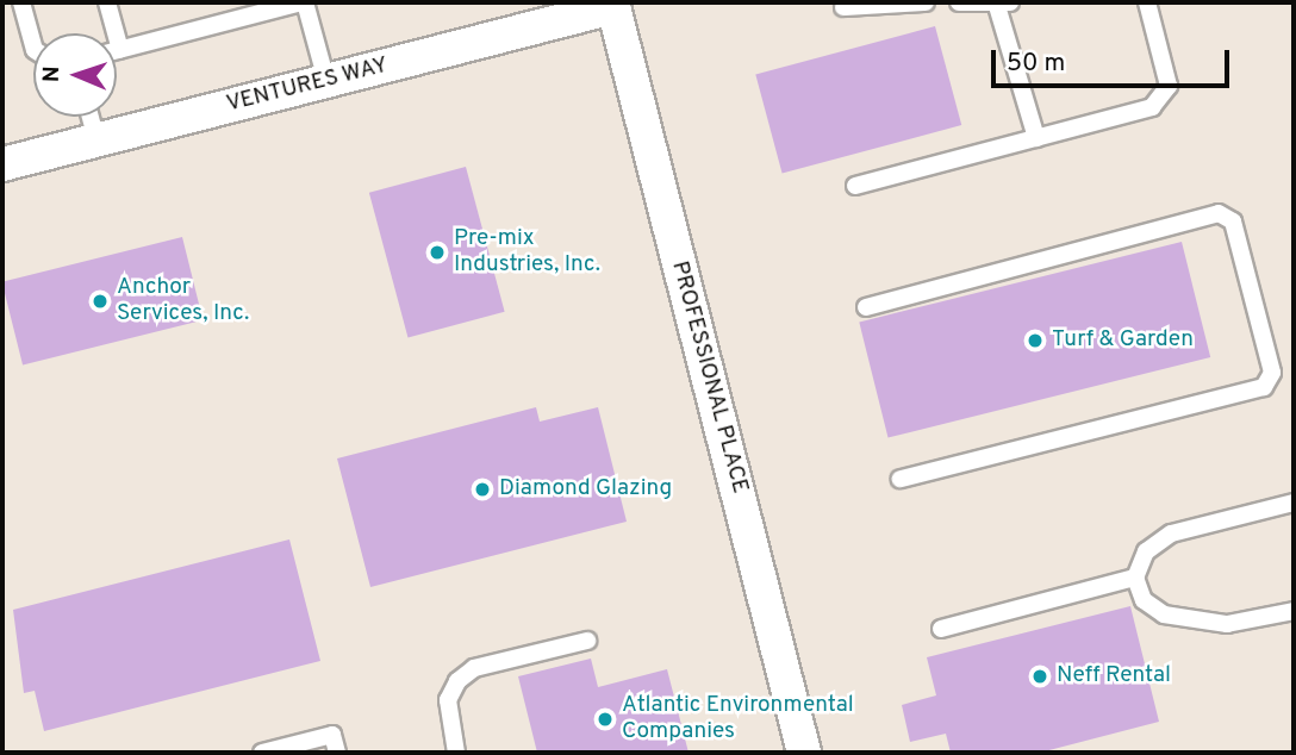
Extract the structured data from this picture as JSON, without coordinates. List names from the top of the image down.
{
  "streets": {
    "street": ["VENTURES WAY", "PROFESSIONAL PLACE"]
  },
  "crossings": [
    ["VENTURES WAY", "PROFESSIONAL PLACE"]
  ],
  "places": [
    "Pre-mix Industries, Inc.",
    "Anchor Services, Inc.",
    "Turf & Garden",
    "Diamond Glazing",
    "Neff Rental",
    "Atlantic Environmental Companies"
  ],
  "scale_bar": "50 m",
  "north": "left"
}
